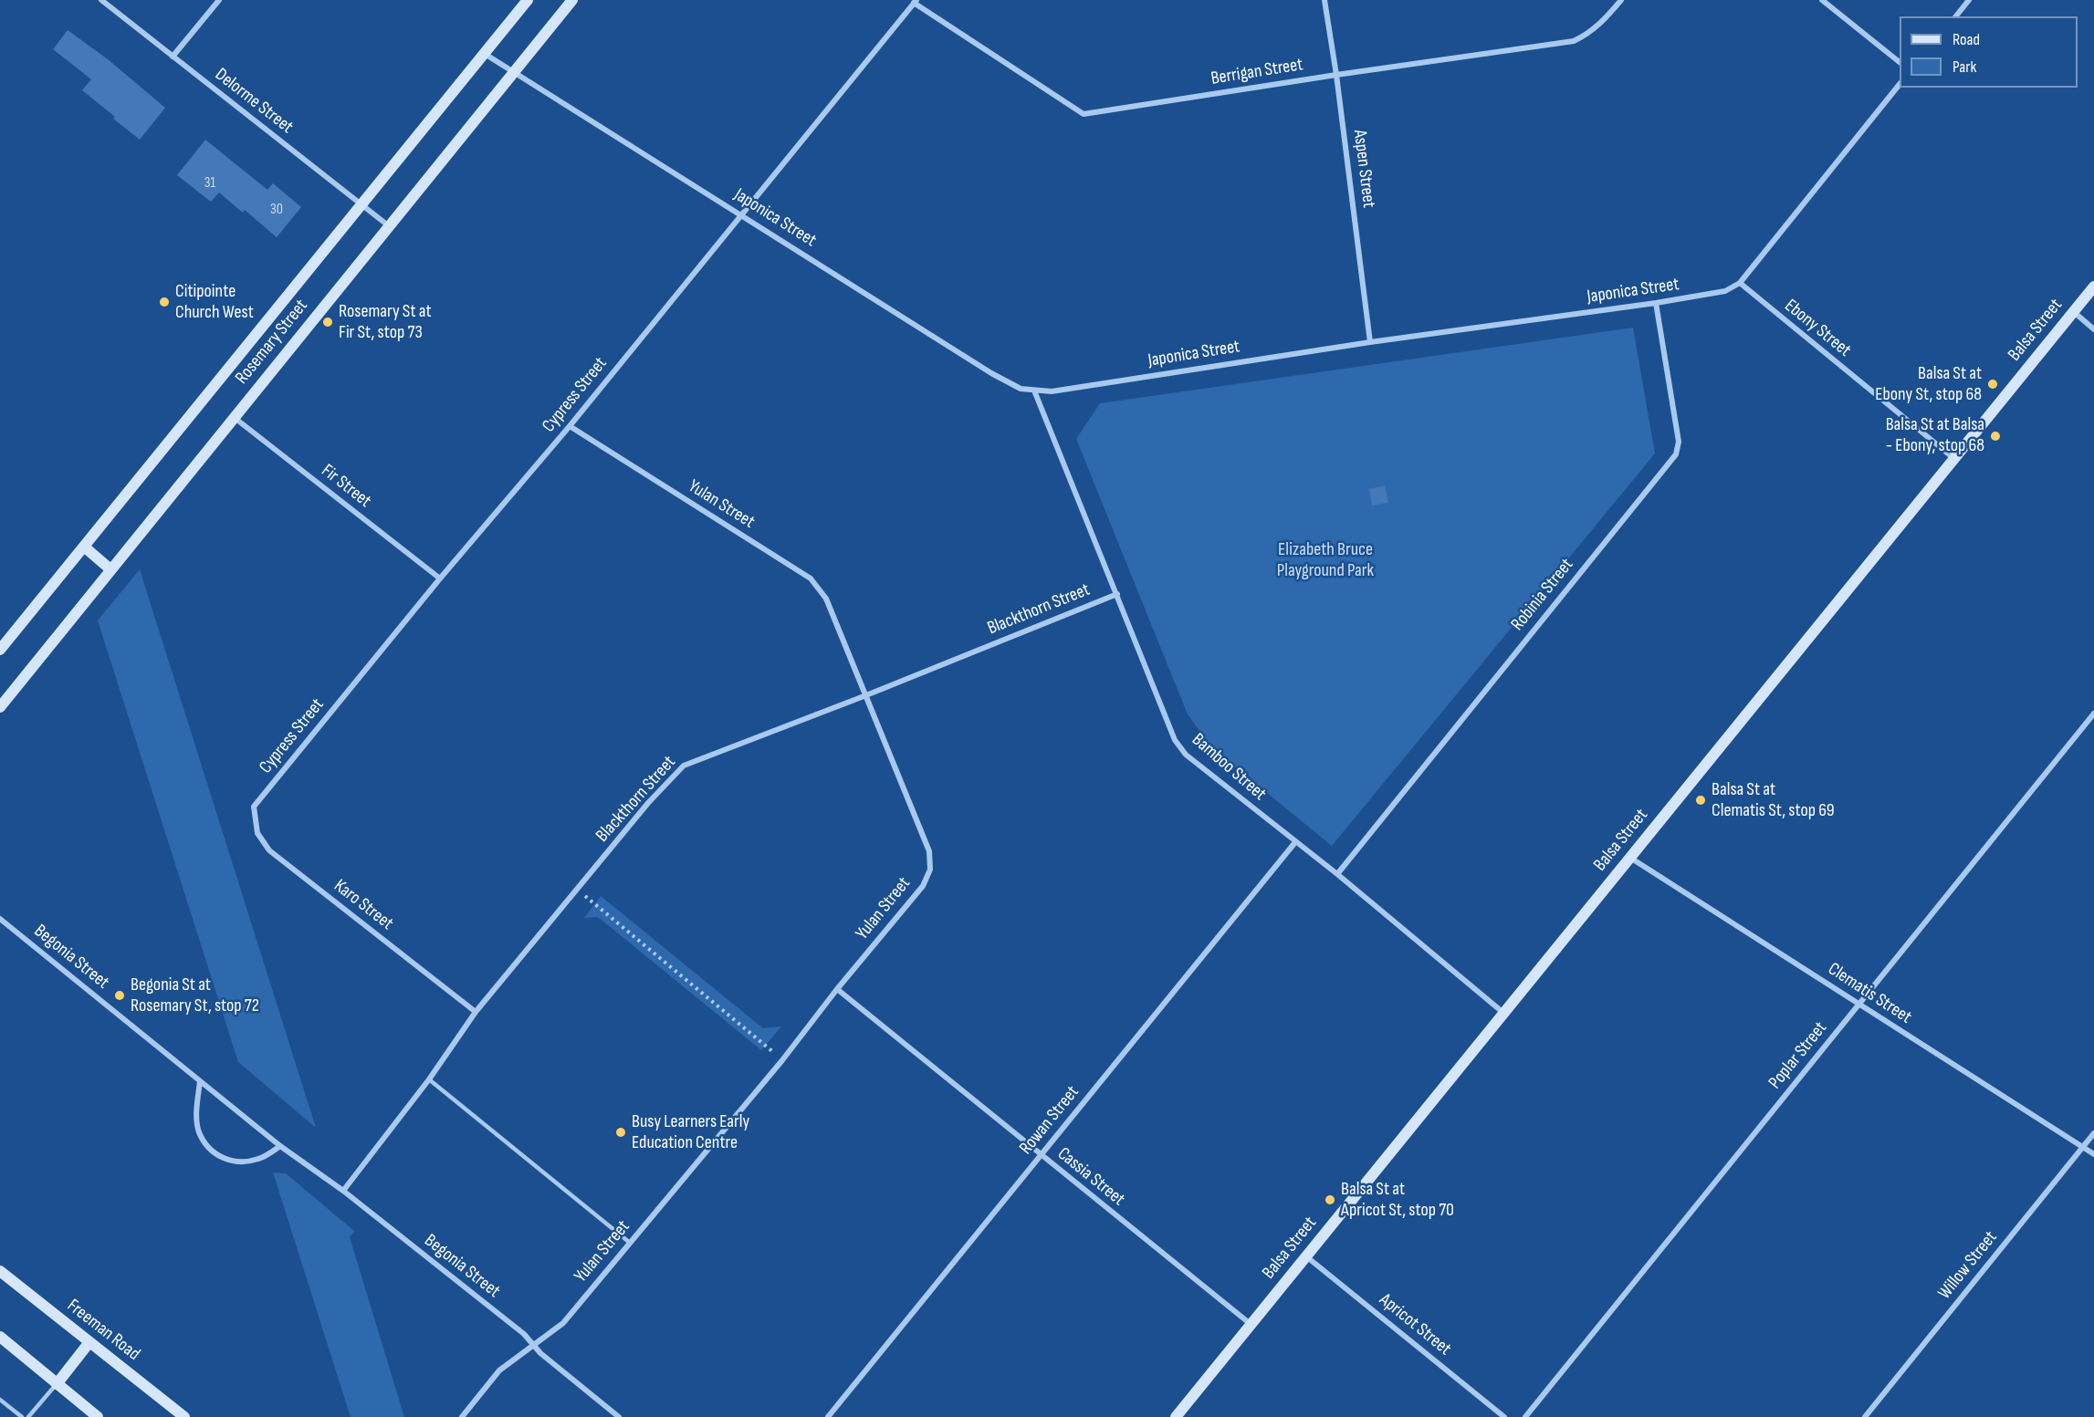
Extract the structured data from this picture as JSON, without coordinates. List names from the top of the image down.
{
  "streets": {
    "street": [
      "Berrigan Street",
      "Delorme Street",
      "Aspen Street",
      "Japonica Street",
      "Ebony Street",
      "Balsa Street",
      "Rosemary Street",
      "Cypress Street",
      "Fir Street",
      "Yulan Street",
      "Robinia Street",
      "Blackthorn Street",
      "Bamboo Street",
      "Karo Street",
      "Begonia Street",
      "Clematis Street",
      "Poplar Street",
      "Rowan Street",
      "Cassia Street",
      "Willow Street",
      "Apricot Street",
      "Freeman Road"
    ]
  },
  "crossings": [
    ["Berrigan Street", "Aspen Street"],
    ["Berrigan Street", "Cypress Street"],
    ["Delorme Street", "Rosemary Street"],
    ["Aspen Street", "Japonica Street"],
    ["Japonica Street", "Ebony Street"],
    ["Japonica Street", "Rosemary Street"],
    ["Japonica Street", "Cypress Street"],
    ["Japonica Street", "Robinia Street"],
    ["Japonica Street", "Bamboo Street"],
    ["Ebony Street", "Balsa Street"],
    ["Balsa Street", "Bamboo Street"],
    ["Balsa Street", "Clematis Street"],
    ["Balsa Street", "Cassia Street"],
    ["Balsa Street", "Apricot Street"],
    ["Rosemary Street", "Fir Street"],
    ["Cypress Street", "Fir Street"],
    ["Cypress Street", "Yulan Street"],
    ["Cypress Street", "Karo Street"],
    ["Yulan Street", "Blackthorn Street"],
    ["Yulan Street", "Begonia Street"],
    ["Yulan Street", "Cassia Street"],
    ["Robinia Street", "Bamboo Street"],
    ["Blackthorn Street", "Bamboo Street"],
    ["Blackthorn Street", "Karo Street"],
    ["Blackthorn Street", "Begonia Street"],
    ["Bamboo Street", "Rowan Street"],
    ["Clematis Street", "Poplar Street"],
    ["Clematis Street", "Willow Street"],
    ["Rowan Street", "Cassia Street"]
  ],
  "parks": ["Elizabeth Bruce Playground Park"],
  "places": [
    "Citipointe Church West",
    "Rosemary St at Fir St, stop 73",
    "Balsa St at Ebony St, stop 68",
    "Balsa St at Balsa - Ebony, stop 68",
    "Balsa St at Clematis St, stop 69",
    "Begonia St at Rosemary St, stop 72",
    "Busy Learners Early Education Centre",
    "Balsa St at Apricot St, stop 70"
  ],
  "house_numbers": ["31", "30"],
  "legend": ["Road", "Park"]
}
